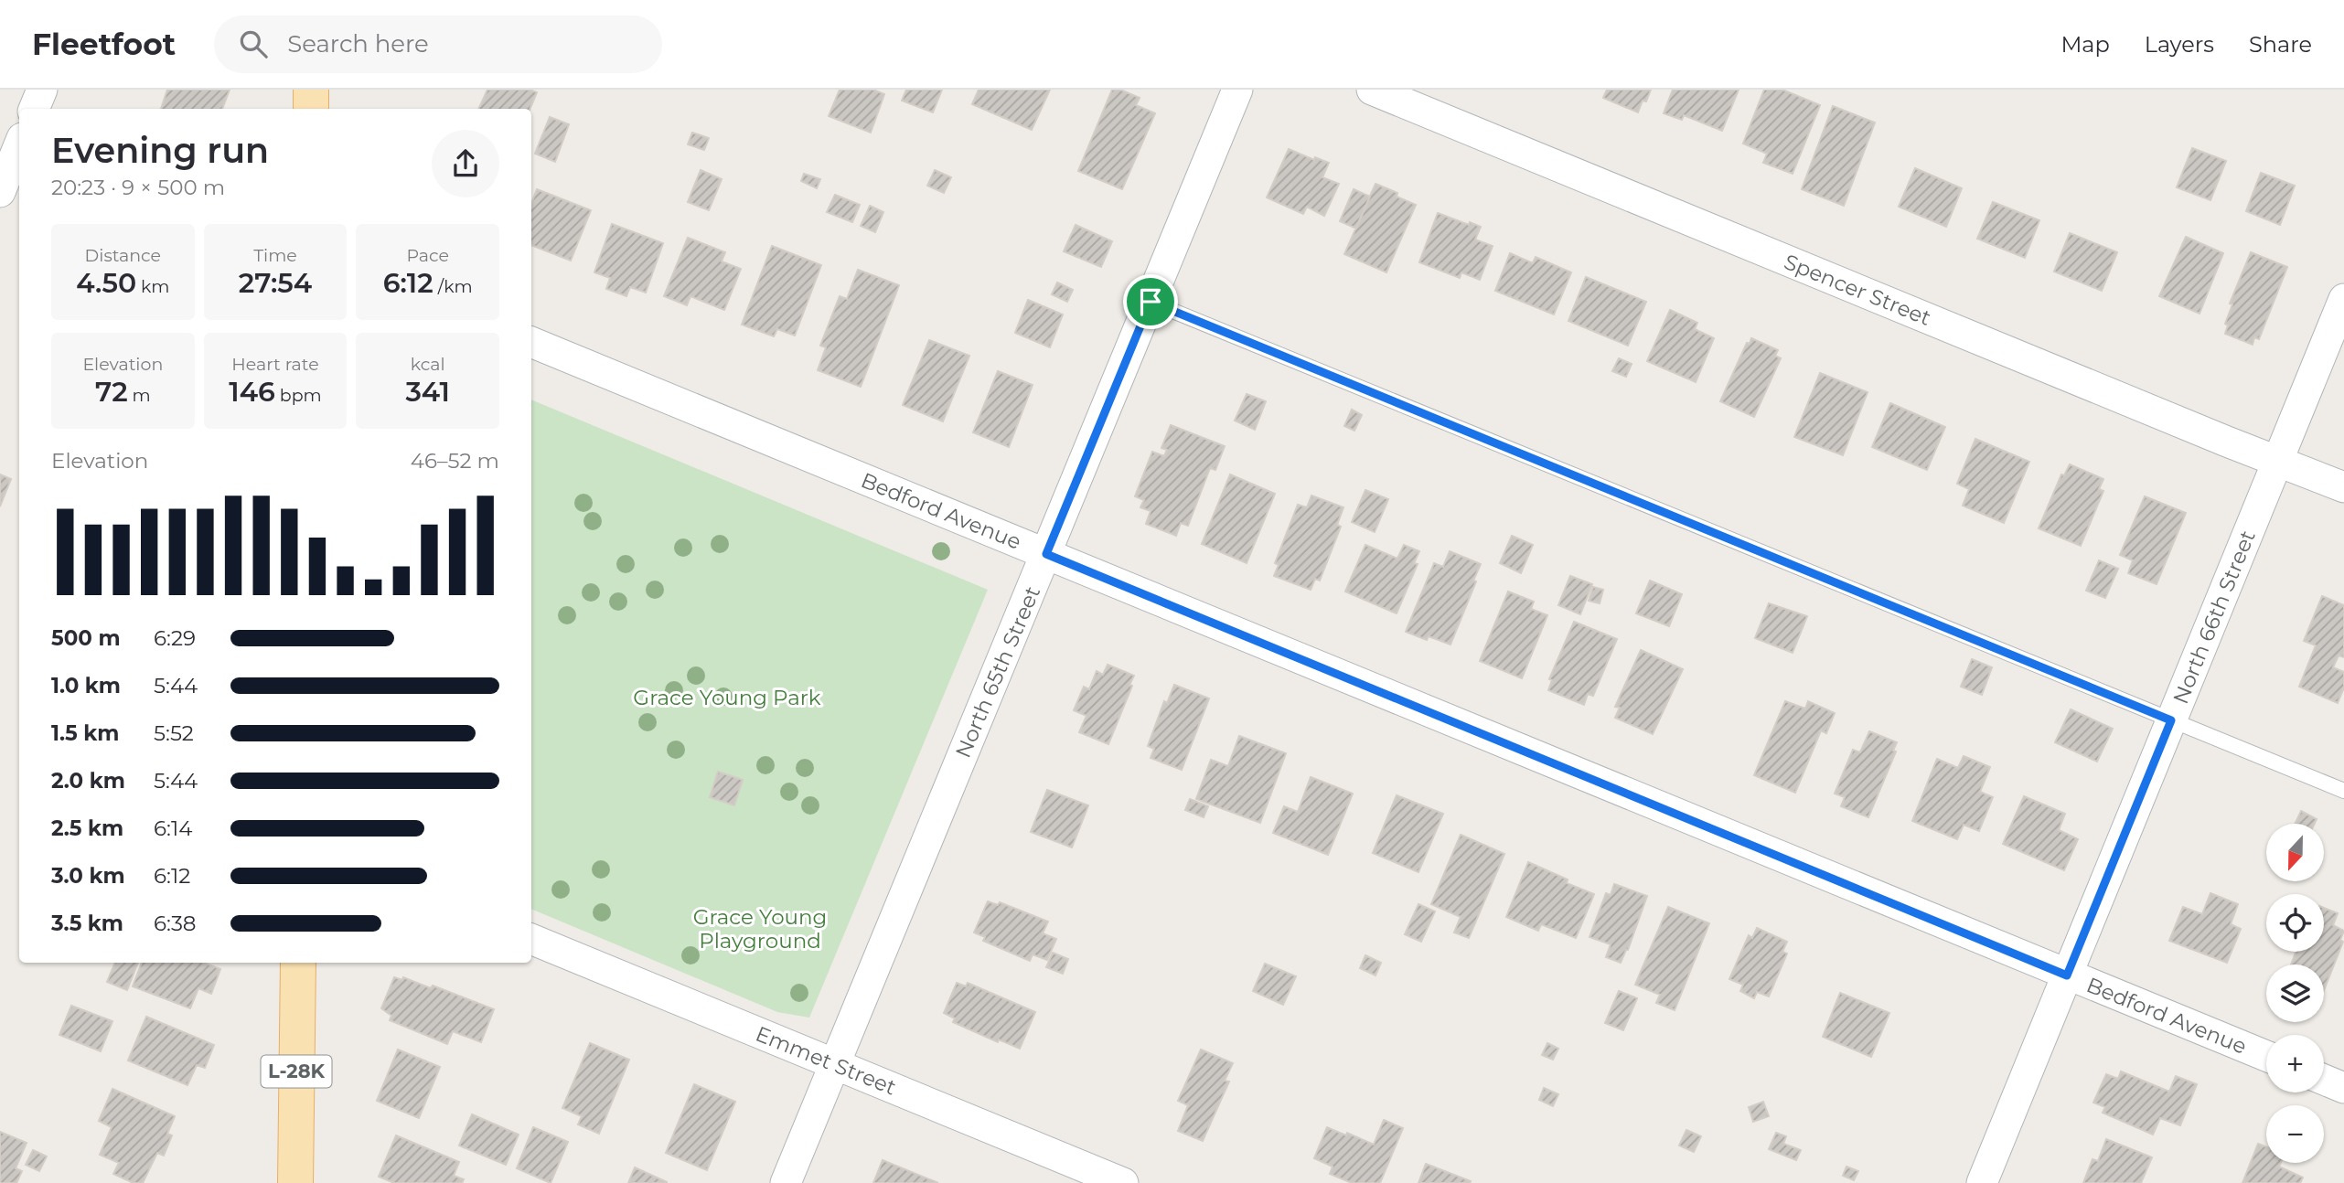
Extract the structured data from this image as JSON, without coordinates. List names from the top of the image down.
{
  "streets": {
    "main road": ["L-28K"],
    "street": [
      "Spencer Street",
      "Bedford Avenue",
      "North 66th Street",
      "North 65th Street",
      "Emmet Street"
    ]
  },
  "crossings": [
    ["Spencer Street", "North 66th Street"],
    ["Bedford Avenue", "North 66th Street"],
    ["Bedford Avenue", "North 65th Street"],
    ["North 65th Street", "Emmet Street"]
  ],
  "parks": ["Grace Young Park", "Grace Young Playground"],
  "north": "bottom",
  "page": {
    "header": "Fleetfoot",
    "search": "Search here",
    "nav": ["Map", "Layers", "Share"],
    "heading": ["Evening run", "20:23 · 9 × 500 m"],
    "stats": [
      ["Distance", "4.50 km"],
      ["Time", "27:54"],
      ["Pace", "6:12 /km"],
      ["Elevation", "72 m"],
      ["Heart rate", "146 bpm"],
      ["kcal", "341"]
    ],
    "chart": ["Elevation", "46–52 m"],
    "list": [
      {
        "name": "500 m",
        "note": "6:29"
      },
      {
        "name": "1.0 km",
        "note": "5:44"
      },
      {
        "name": "1.5 km",
        "note": "5:52"
      },
      {
        "name": "2.0 km",
        "note": "5:44"
      },
      {
        "name": "2.5 km",
        "note": "6:14"
      },
      {
        "name": "3.0 km",
        "note": "6:12"
      },
      {
        "name": "3.5 km",
        "note": "6:38"
      }
    ],
    "map_buttons": ["+", "−"]
  }
}
